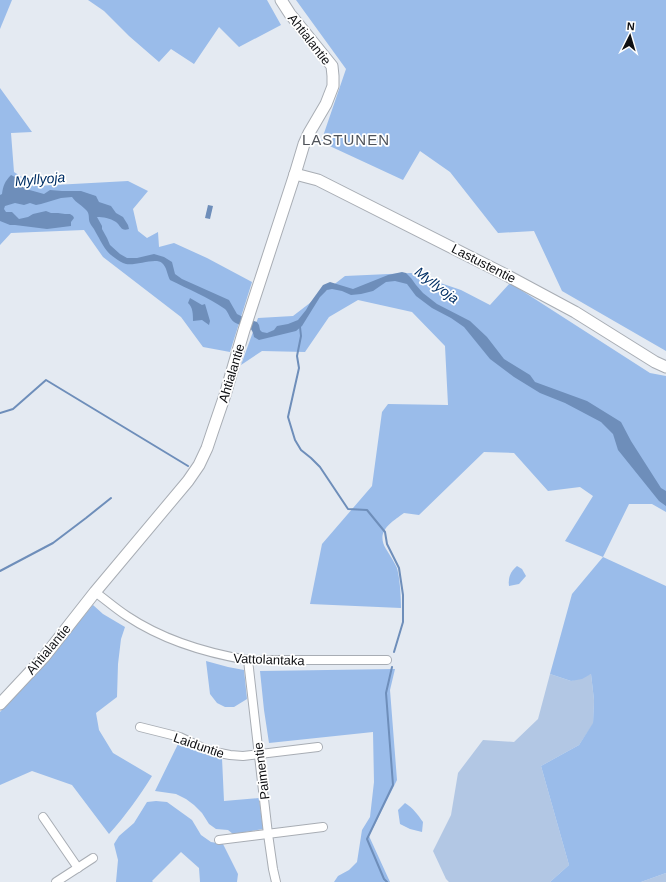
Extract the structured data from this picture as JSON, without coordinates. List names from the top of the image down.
{
  "streets": {
    "street": [
      "Ahtialantie",
      "Lastustentie",
      "Vattolantaka",
      "Laiduntie",
      "Paimentie"
    ]
  },
  "crossings": [
    ["Ahtialantie", "Lastustentie"],
    ["Ahtialantie", "Vattolantaka"],
    ["Vattolantaka", "Paimentie"],
    ["Laiduntie", "Paimentie"]
  ],
  "districts": ["LASTUNEN"],
  "water": ["Myllyoja"],
  "north": "top"
}
